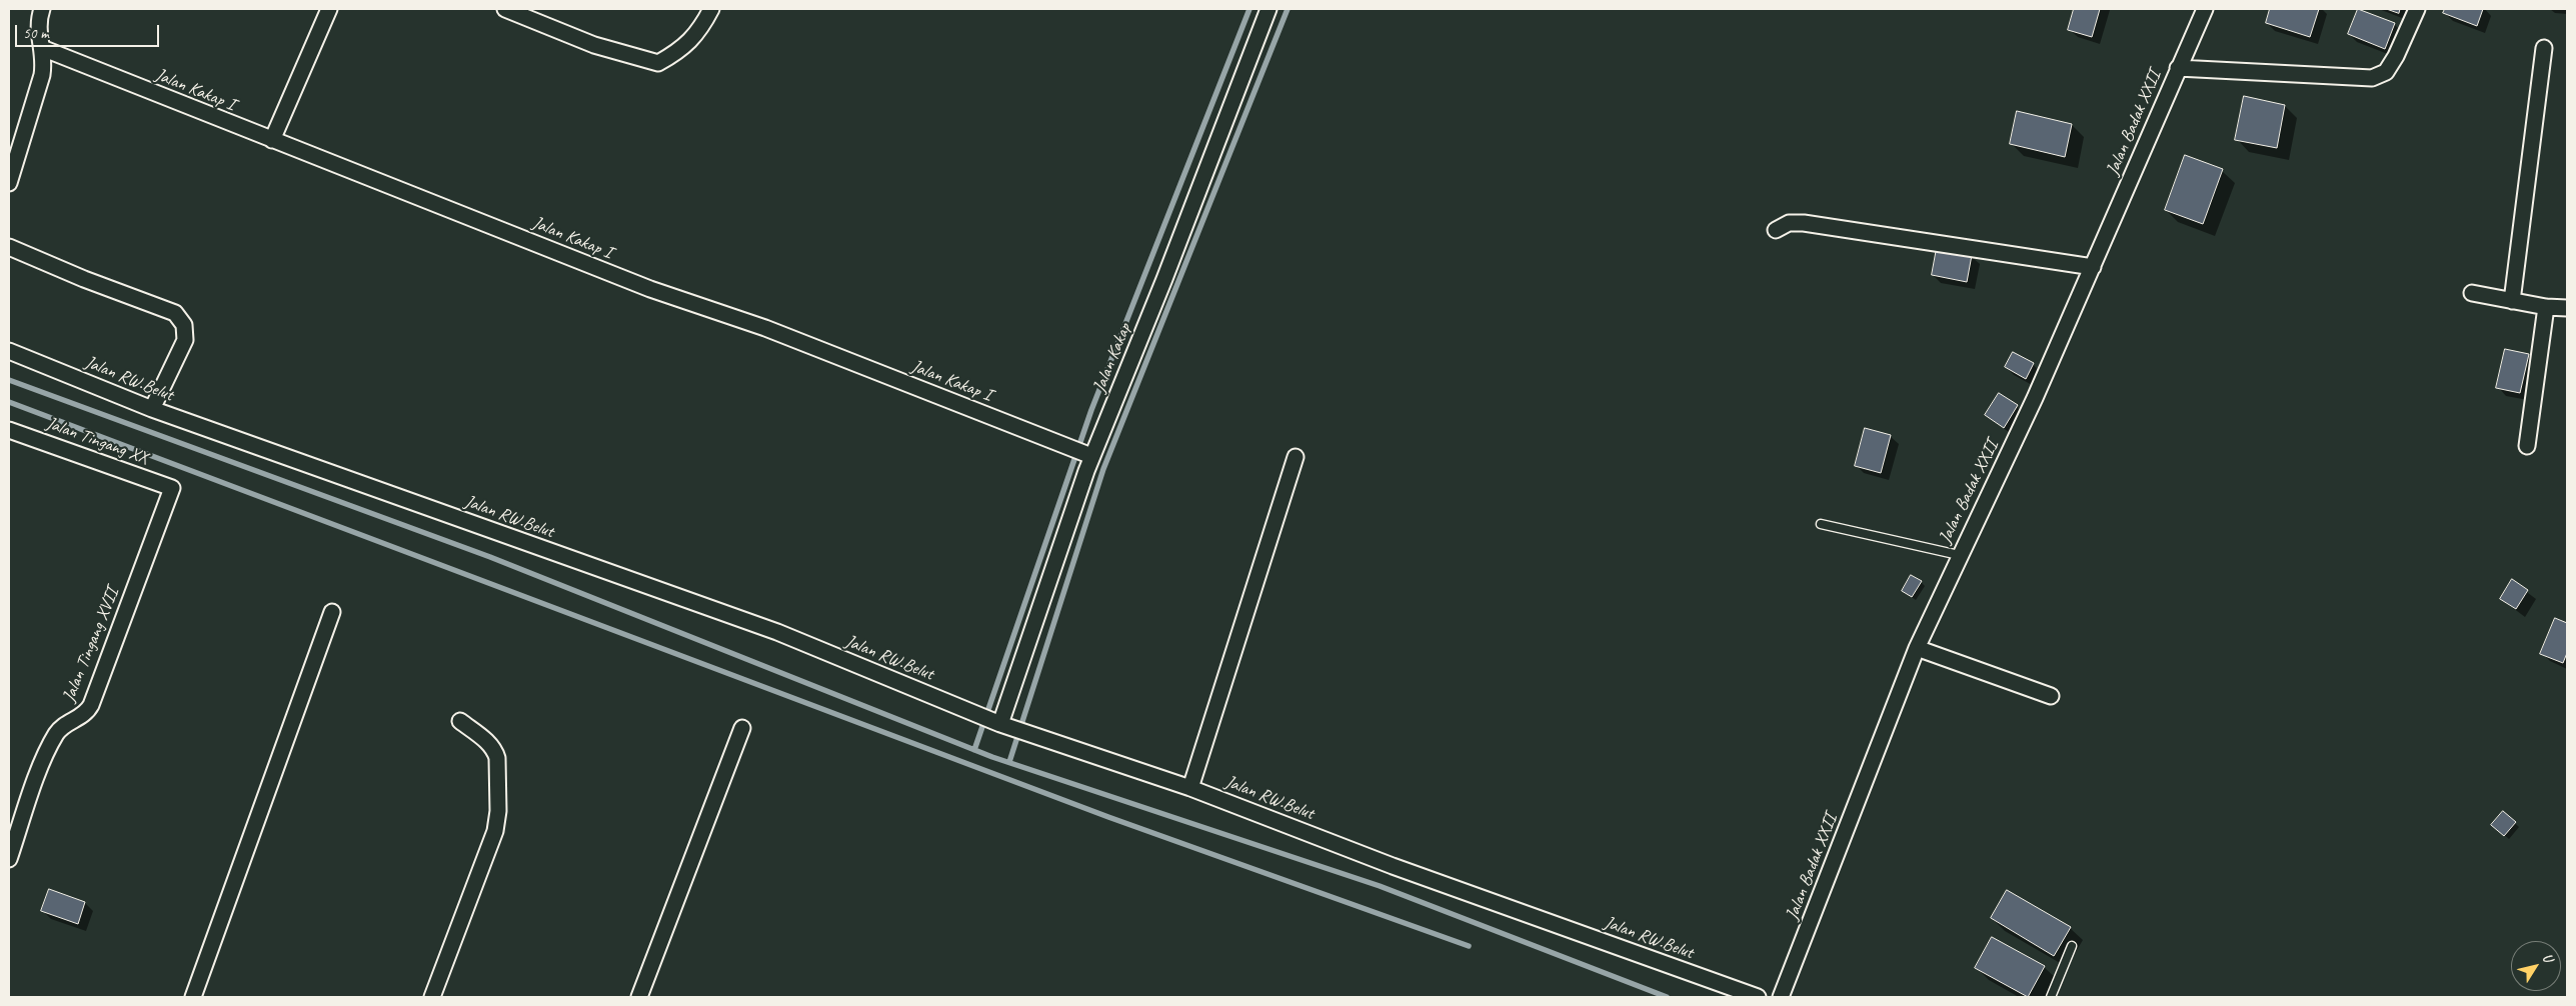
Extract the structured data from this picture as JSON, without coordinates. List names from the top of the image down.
{
  "streets": {
    "street": [
      "Jalan Kakap I",
      "Jalan Badak XXII",
      "Jalan Kakap",
      "Jalan RW.Belut",
      "Jalan Tingang XX",
      "Jalan Tingang XVII"
    ]
  },
  "crossings": [
    ["Jalan Kakap I", "Jalan Kakap"],
    ["Jalan Kakap", "Jalan RW.Belut"],
    ["Jalan Tingang XX", "Jalan Tingang XVII"]
  ],
  "scale_bar": "50 m",
  "north": "top right"
}
